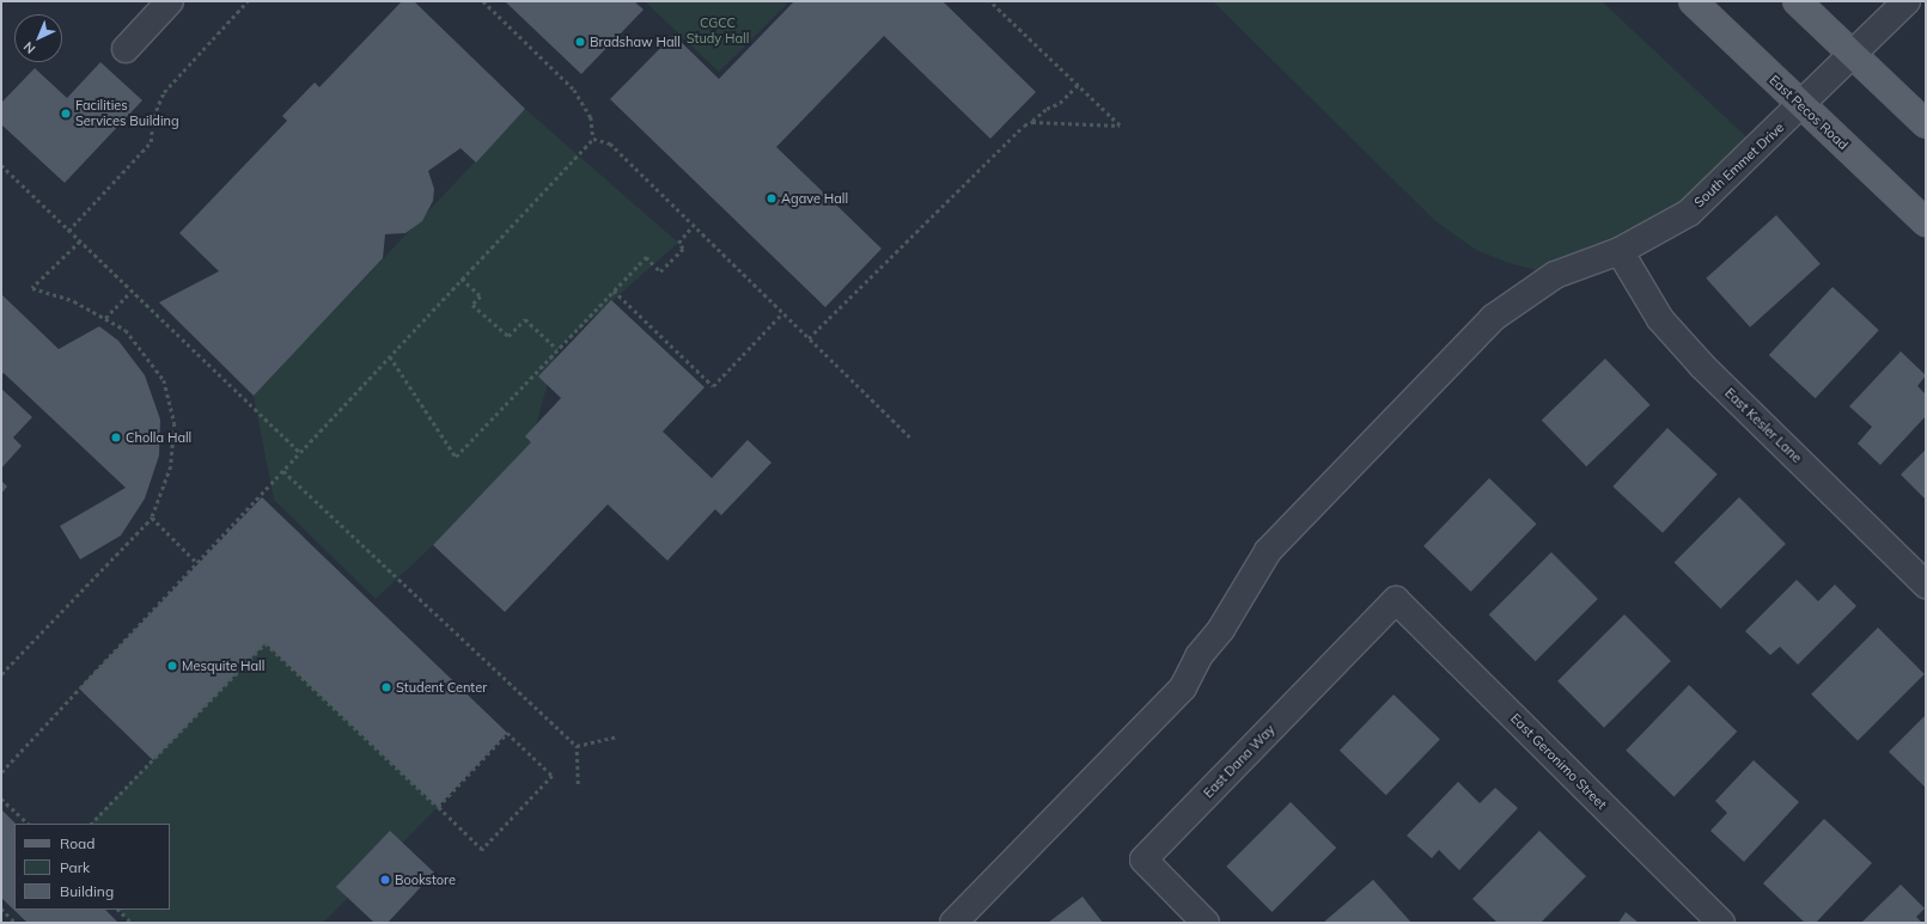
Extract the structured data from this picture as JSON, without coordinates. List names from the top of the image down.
{
  "streets": {
    "main road": ["East Pecos Road"],
    "street": [
      "South Emmet Drive",
      "East Kesler Lane",
      "East Dana Way",
      "East Geronimo Street"
    ]
  },
  "crossings": [
    ["East Pecos Road", "South Emmet Drive"],
    ["South Emmet Drive", "East Kesler Lane"],
    ["East Dana Way", "East Geronimo Street"]
  ],
  "parks": ["CGCC Study Hall"],
  "places": [
    "Bradshaw Hall",
    "Facilities Services Building",
    "Agave Hall",
    "Cholla Hall",
    "Mesquite Hall",
    "Student Center",
    "Bookstore"
  ],
  "legend": ["Road", "Park", "Building"],
  "north": "bottom left"
}
